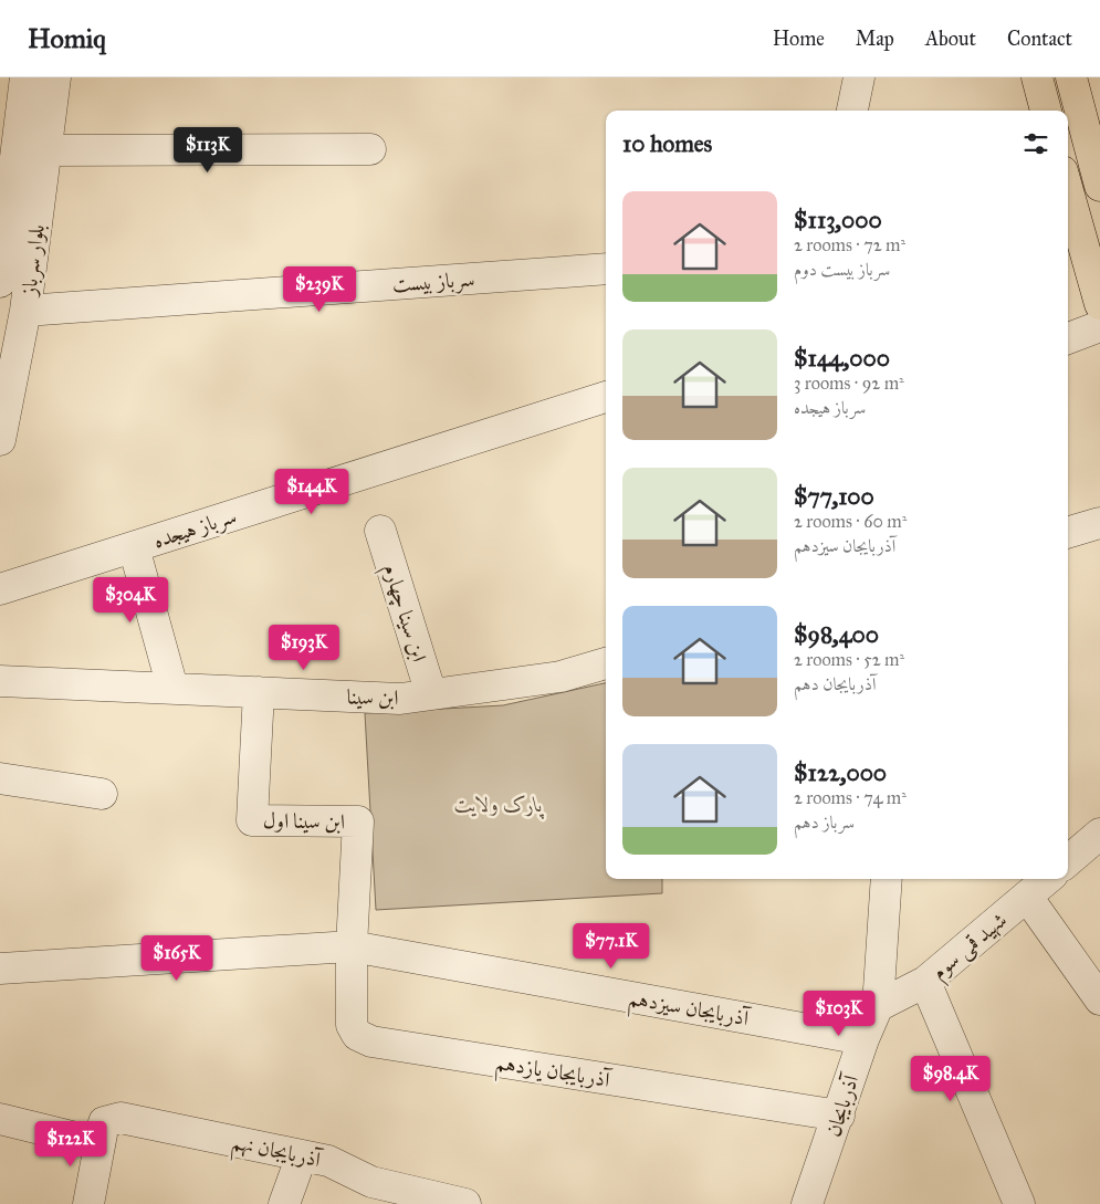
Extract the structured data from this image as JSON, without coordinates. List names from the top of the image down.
{
  "streets": {
    "street": [
      "بلوار سرباز",
      "سرباز بیست",
      "سرباز هیجده",
      "ابن سینا چهارم",
      "ابن سینا",
      "ابن سینا اول",
      "شهید قمی سوم",
      "آذربایجان سیزدهم",
      "آذربایجان یازدهم",
      "آذربایجان",
      "آذربایجان نهم"
    ]
  },
  "crossings": [
    ["بلوار سرباز", "سرباز بیست"],
    ["ابن سینا چهارم", "ابن سینا"],
    ["ابن سینا", "ابن سینا اول"],
    ["ابن سینا اول", "آذربایجان سیزدهم"],
    ["ابن سینا اول", "آذربایجان یازدهم"],
    ["شهید قمی سوم", "آذربایجان"],
    ["آذربایجان سیزدهم", "آذربایجان یازدهم"],
    ["آذربایجان سیزدهم", "آذربایجان"],
    ["آذربایجان یازدهم", "آذربایجان"]
  ],
  "parks": ["پارک ولایت"],
  "page": {
    "header": "Homiq",
    "nav": [
      "Home",
      "Map",
      "About",
      "Contact"
    ],
    "heading": "10 homes",
    "price": [
      "$113K",
      "$239K",
      "$144K",
      "$304K",
      "$193K",
      "$77.1K",
      "$165K",
      "$103K",
      "$98.4K",
      "$122K"
    ],
    "list": [
      {
        "name": "$113,000",
        "note": "2 rooms · 72 m² · سرباز بیست دوم"
      },
      {
        "name": "$144,000",
        "note": "3 rooms · 92 m² · سرباز هیجده"
      },
      {
        "name": "$77,100",
        "note": "2 rooms · 60 m² · آذربایجان سیزدهم"
      },
      {
        "name": "$98,400",
        "note": "2 rooms · 52 m² · آذربایجان دهم"
      },
      {
        "name": "$122,000",
        "note": "2 rooms · 74 m² · سرباز دهم"
      }
    ]
  }
}
